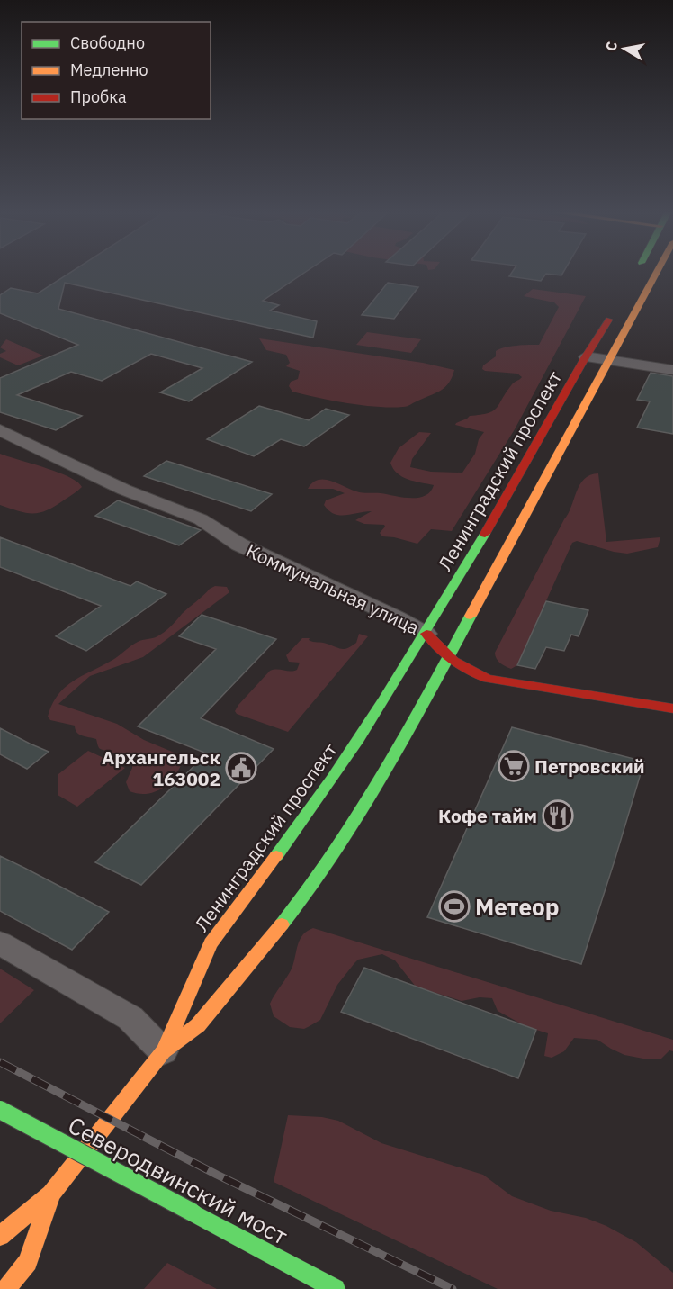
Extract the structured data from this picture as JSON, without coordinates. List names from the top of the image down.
{
  "streets": {
    "main road": ["Ленинградский проспект", "Коммунальная улица", "Северодвинский мост"]
  },
  "crossings": [
    ["Ленинградский проспект", "Коммунальная улица"]
  ],
  "places": {
    "supermarket": ["Петровский"],
    "public building": ["Архангельск 163002"],
    "restaurant": ["Кофе тайм"],
    "sports": ["Метеор"]
  },
  "legend": ["Свободно", "Медленно", "Пробка"],
  "north": "left"
}
